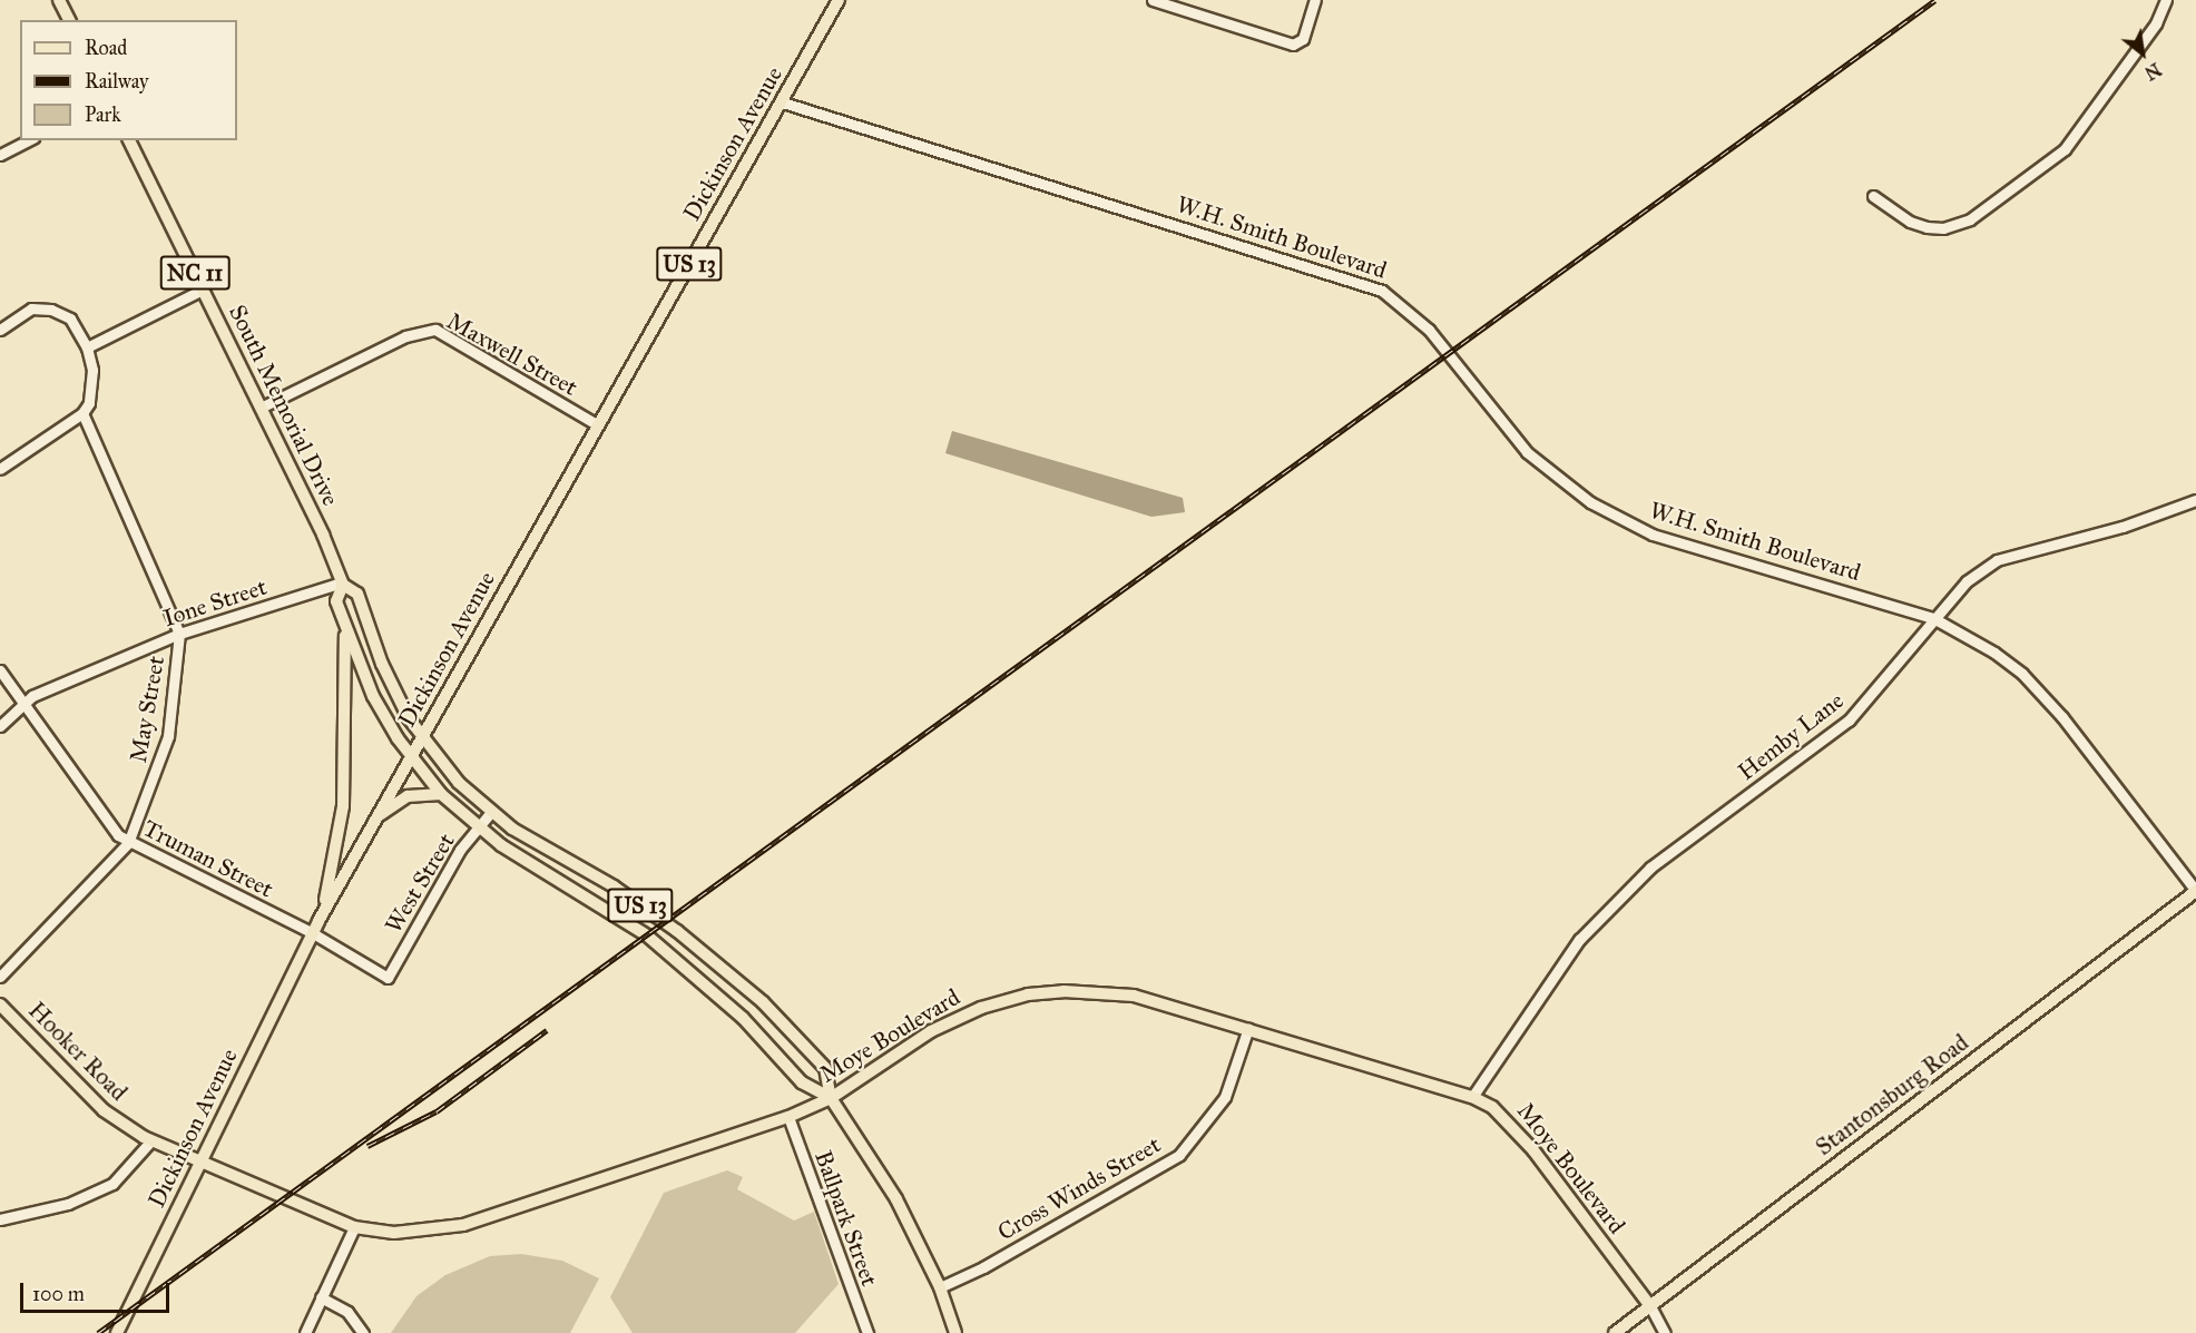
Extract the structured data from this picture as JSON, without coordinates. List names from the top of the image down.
{
  "streets": {
    "main road": [
      "Dickinson Avenue",
      "US 13",
      "NC 11",
      "South Memorial Drive",
      "Moye Boulevard",
      "Hooker Road",
      "Stantonsburg Road"
    ],
    "street": [
      "W.H. Smith Boulevard",
      "Maxwell Street",
      "Ione Street",
      "May Street",
      "Hemby Lane",
      "Truman Street",
      "West Street",
      "Cross Winds Street",
      "Ballpark Street"
    ]
  },
  "crossings": [
    ["Dickinson Avenue", "W.H. Smith Boulevard"],
    ["Dickinson Avenue", "Maxwell Street"],
    ["Dickinson Avenue", "South Memorial Drive"],
    ["Dickinson Avenue", "Truman Street"],
    ["Dickinson Avenue", "Moye Boulevard"],
    ["Dickinson Avenue", "Hooker Road"],
    ["W.H. Smith Boulevard", "Hemby Lane"],
    ["W.H. Smith Boulevard", "Stantonsburg Road"],
    ["Maxwell Street", "South Memorial Drive"],
    ["South Memorial Drive", "Ione Street"],
    ["South Memorial Drive", "West Street"],
    ["South Memorial Drive", "Moye Boulevard"],
    ["South Memorial Drive", "Cross Winds Street"],
    ["Ione Street", "May Street"],
    ["Ione Street", "Truman Street"],
    ["May Street", "Truman Street"],
    ["Hemby Lane", "Moye Boulevard"],
    ["Truman Street", "West Street"],
    ["Moye Boulevard", "Hooker Road"],
    ["Moye Boulevard", "Stantonsburg Road"],
    ["Moye Boulevard", "Cross Winds Street"],
    ["Moye Boulevard", "Ballpark Street"]
  ],
  "legend": ["Road", "Railway", "Park"],
  "scale_bar": "100 m",
  "north": "bottom right"
}
